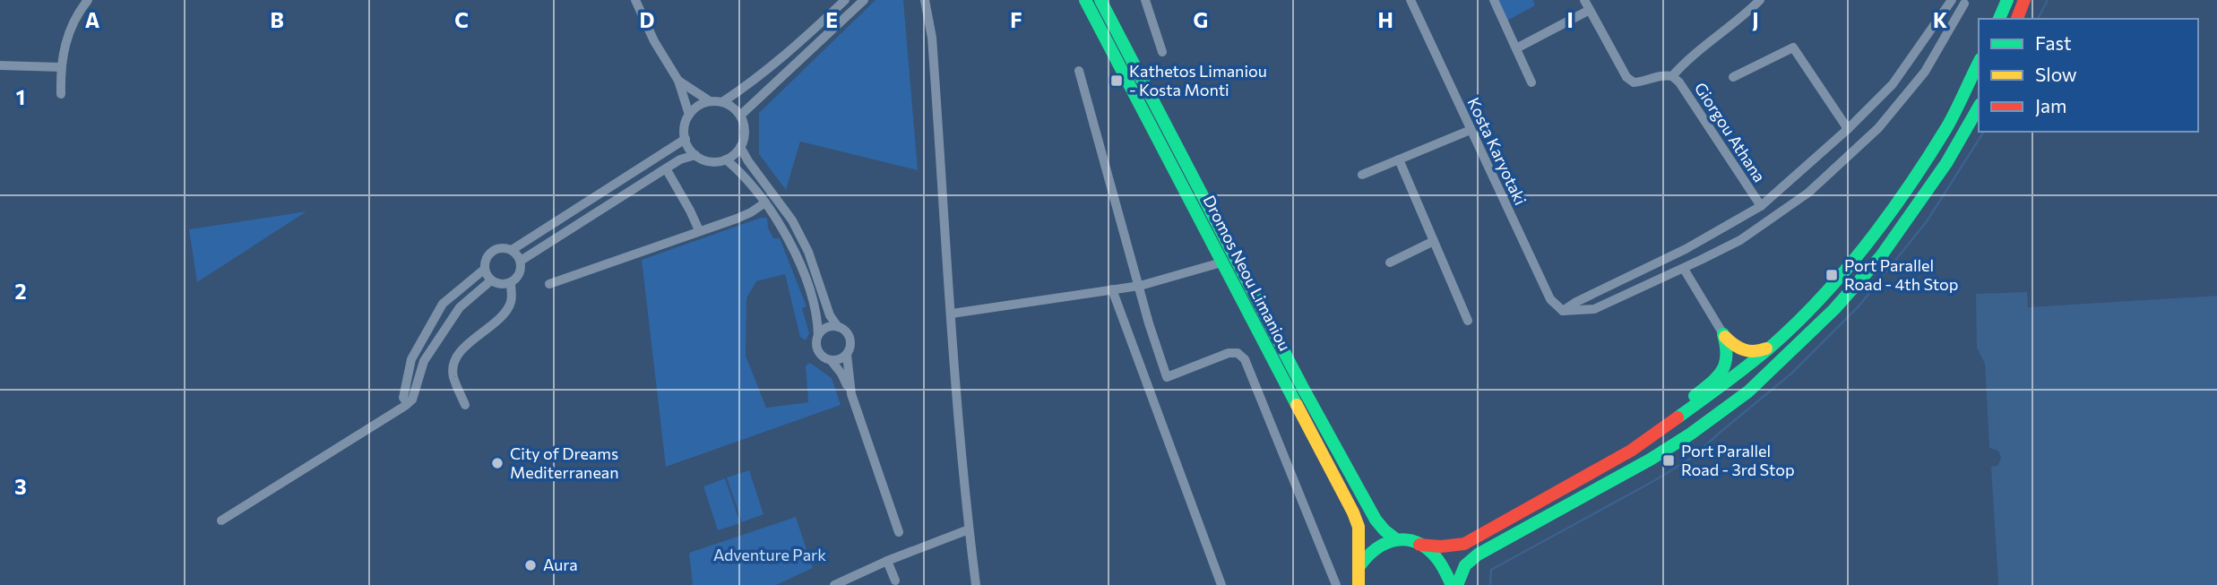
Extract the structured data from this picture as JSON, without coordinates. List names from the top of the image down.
{
  "streets": {
    "main road": ["Dromos Neou Limaniou"],
    "street": ["Giorgou Athana", "Kosta Karyotaki"]
  },
  "parks": ["Adventure Park"],
  "places": {
    "transit": ["Kathetos Limaniou - Kosta Monti", "Port Parallel Road - 4th Stop", "Port Parallel Road - 3rd Stop"],
    "other": ["City of Dreams Mediterranean", "Aura"]
  },
  "legend": ["Fast", "Slow", "Jam"],
  "grid": {
    "columns": [
      "A",
      "B",
      "C",
      "D",
      "E",
      "F",
      "G",
      "H",
      "I",
      "J",
      "K"
    ],
    "rows": ["1", "2", "3"]
  }
}
